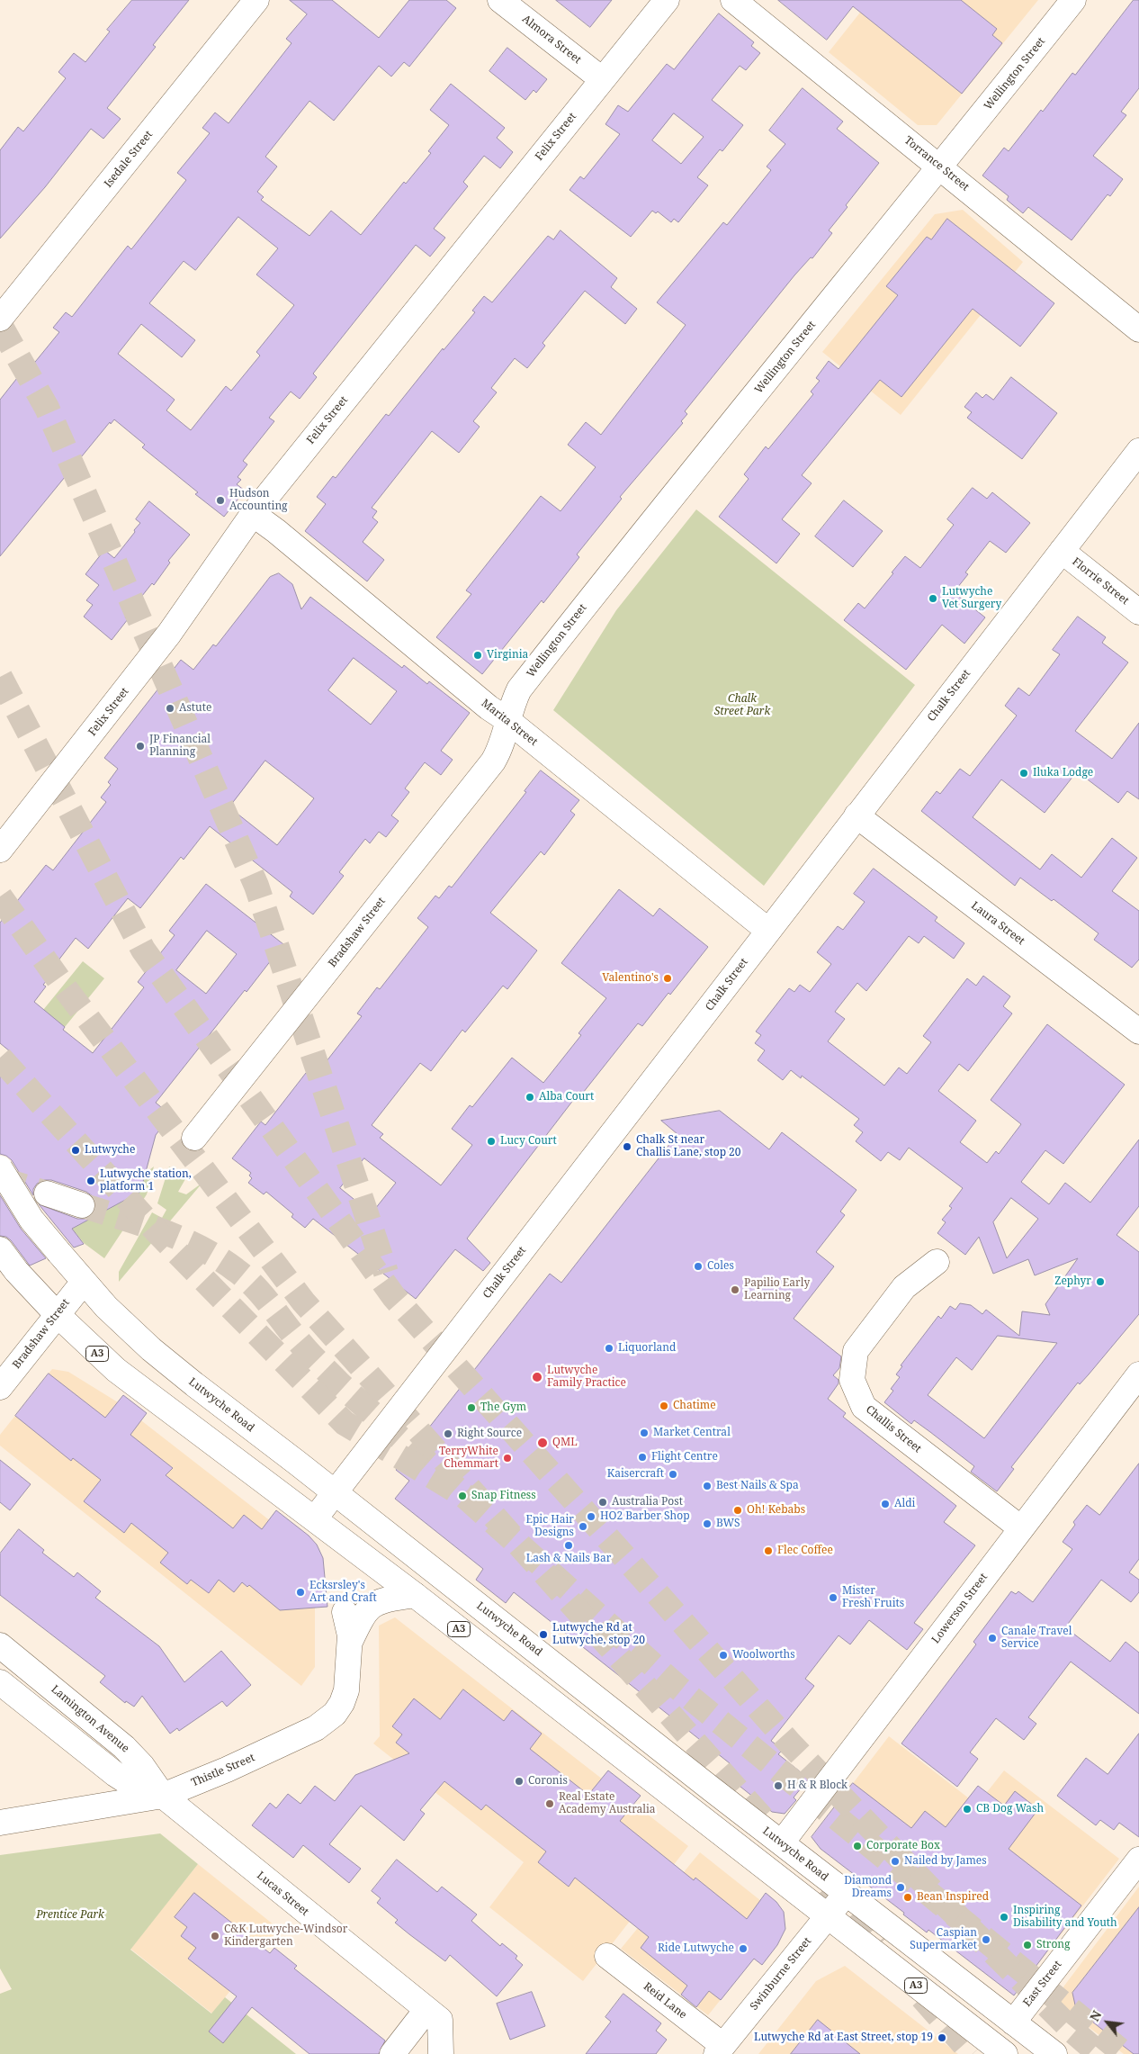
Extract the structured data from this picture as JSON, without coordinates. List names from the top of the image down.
{
  "streets": {
    "main road": [
      "Almora Street",
      "Wellington Street",
      "Felix Street",
      "Isedale Street",
      "Torrance Street",
      "Florrie Street",
      "Chalk Street",
      "Marita Street",
      "Laura Street",
      "Bradshaw Street",
      "A3",
      "Lutwyche Road",
      "Challis Street",
      "Lowerson Street",
      "Lamington Avenue",
      "Thistle Street",
      "Lucas Street",
      "Swinburne Street",
      "East Street",
      "Reid Lane"
    ]
  },
  "crossings": [
    ["Almora Street", "Felix Street"],
    ["Wellington Street", "Torrance Street"],
    ["Wellington Street", "Marita Street"],
    ["Wellington Street", "Bradshaw Street"],
    ["Felix Street", "Marita Street"],
    ["Florrie Street", "Chalk Street"],
    ["Chalk Street", "Marita Street"],
    ["Chalk Street", "Laura Street"],
    ["Chalk Street", "A3"],
    ["Chalk Street", "Lutwyche Road"],
    ["Marita Street", "Bradshaw Street"],
    ["Bradshaw Street", "A3"],
    ["Bradshaw Street", "Lutwyche Road"],
    ["A3", "Swinburne Street"],
    ["Lutwyche Road", "Lowerson Street"],
    ["Lutwyche Road", "Swinburne Street"],
    ["Lutwyche Road", "East Street"],
    ["Challis Street", "Lowerson Street"],
    ["Lamington Avenue", "Thistle Street"],
    ["Lamington Avenue", "Lucas Street"],
    ["Thistle Street", "Lucas Street"],
    ["Swinburne Street", "Reid Lane"]
  ],
  "parks": ["Chalk Street Park", "Prentice Park"],
  "places": [
    "Hudson Accounting",
    "Lutwyche Vet Surgery",
    "Virginia",
    "Astute",
    "JP Financial Planning",
    "Iluka Lodge",
    "Valentino's",
    "Alba Court",
    "Lucy Court",
    "Chalk St near Challis Lane, stop 20",
    "Lutwyche",
    "Lutwyche station, platform 1",
    "Coles",
    "Zephyr",
    "Papilio Early Learning",
    "Liquorland",
    "Lutwyche Family Practice",
    "Chatime",
    "The Gym",
    "Market Central",
    "Right Source",
    "QML",
    "Flight Centre",
    "TerryWhite Chemmart",
    "Kaisercraft",
    "Best Nails & Spa",
    "Snap Fitness",
    "Australia Post",
    "Aldi",
    "Oh! Kebabs",
    "HO2 Barber Shop",
    "BWS",
    "Epic Hair Designs",
    "Lash & Nails Bar",
    "Flec Coffee",
    "Ecksrsley's Art and Craft",
    "Mister Fresh Fruits",
    "Lutwyche Rd at Lutwyche, stop 20",
    "Canale Travel Service",
    "Woolworths",
    "Coronis",
    "H & R Block",
    "Real Estate Academy Australia",
    "CB Dog Wash",
    "Corporate Box",
    "Nailed by James",
    "Diamond Dreams",
    "Bean Inspired",
    "Inspiring Disability and Youth",
    "C&K Lutwyche-Windsor Kindergarten",
    "Caspian Supermarket",
    "Strong",
    "Ride Lutwyche",
    "Lutwyche Rd at East Street, stop 19"
  ],
  "north": "top left"
}
